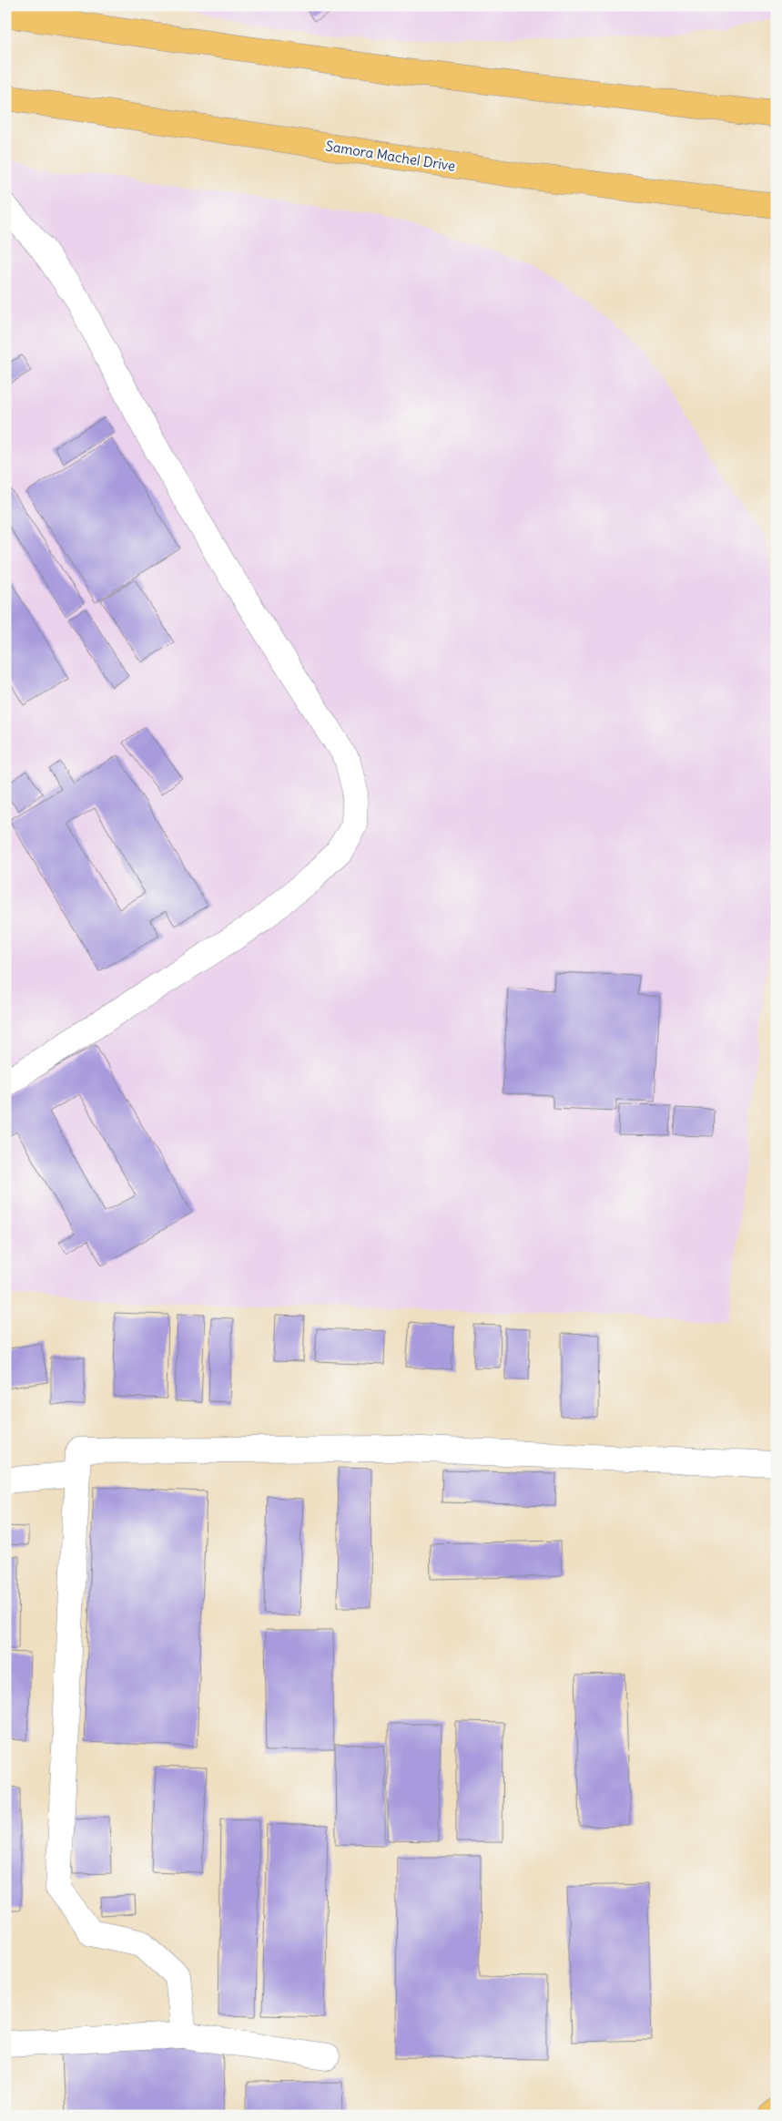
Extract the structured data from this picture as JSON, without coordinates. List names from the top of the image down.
{
  "streets": {
    "main road": ["Samora Machel Drive"]
  }
}
